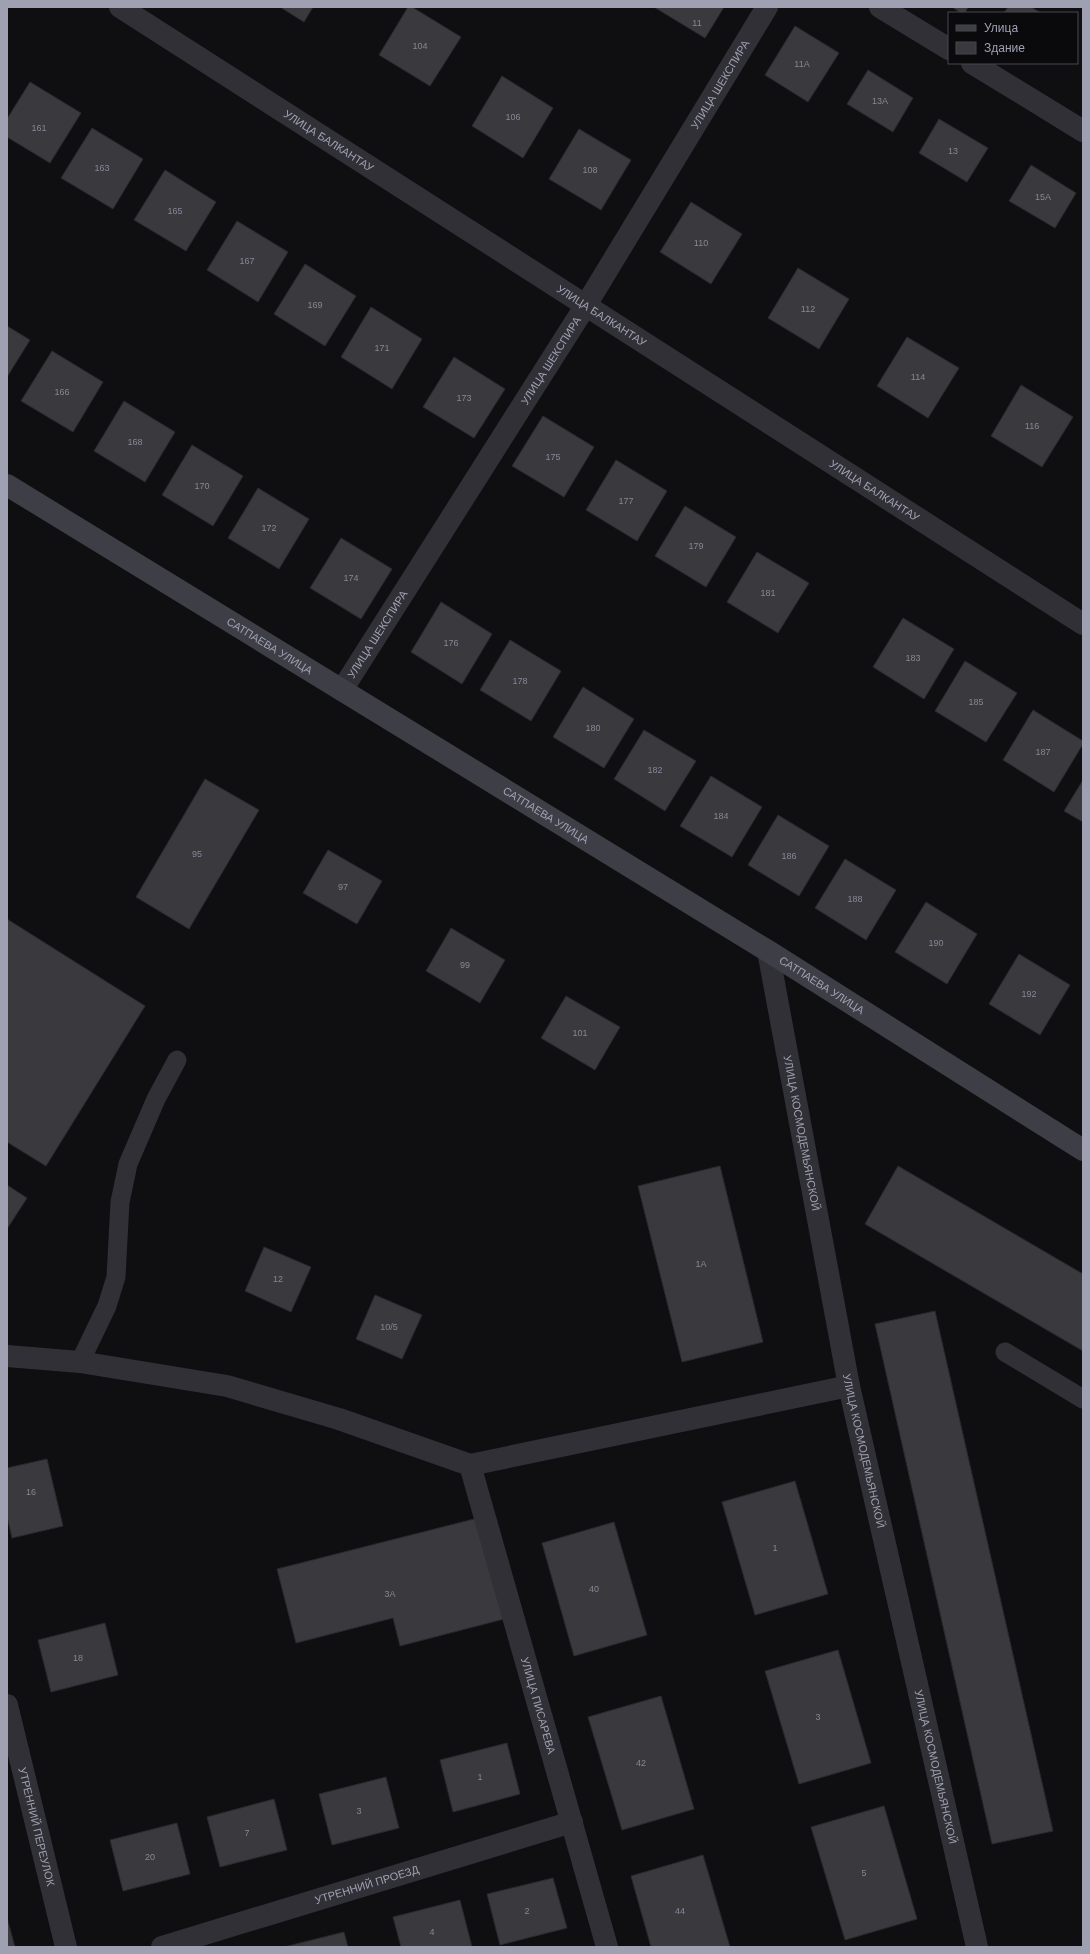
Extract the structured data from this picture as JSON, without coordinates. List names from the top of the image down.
{
  "streets": {
    "street": [
      "УЛИЦА ШЕКСПИРА",
      "УЛИЦА БАЛКАНТАУ",
      "САТПАЕВА УЛИЦА",
      "УЛИЦА КОСМОДЕМЬЯНСКОЙ",
      "УЛИЦА ПИСАРЕВА",
      "УТРЕННИЙ ПЕРЕУЛОК",
      "УТРЕННИЙ ПРОЕЗД"
    ]
  },
  "crossings": [
    ["УЛИЦА ШЕКСПИРА", "УЛИЦА БАЛКАНТАУ"],
    ["УЛИЦА ШЕКСПИРА", "САТПАЕВА УЛИЦА"],
    ["САТПАЕВА УЛИЦА", "УЛИЦА КОСМОДЕМЬЯНСКОЙ"],
    ["УЛИЦА ПИСАРЕВА", "УТРЕННИЙ ПРОЕЗД"]
  ],
  "house_numbers": [
    "11",
    "104",
    "11А",
    "13А",
    "106",
    "161",
    "13",
    "163",
    "108",
    "15А",
    "165",
    "110",
    "167",
    "169",
    "112",
    "171",
    "114",
    "166",
    "173",
    "116",
    "168",
    "175",
    "170",
    "177",
    "172",
    "179",
    "174",
    "181",
    "176",
    "183",
    "178",
    "185",
    "180",
    "187",
    "182",
    "184",
    "95",
    "186",
    "97",
    "188",
    "190",
    "99",
    "192",
    "101",
    "1А",
    "12",
    "10/5",
    "16",
    "1",
    "40",
    "3А",
    "18",
    "3",
    "42",
    "1",
    "3",
    "7",
    "20",
    "5",
    "2",
    "44",
    "4"
  ],
  "legend": ["Улица", "Здание"]
}
